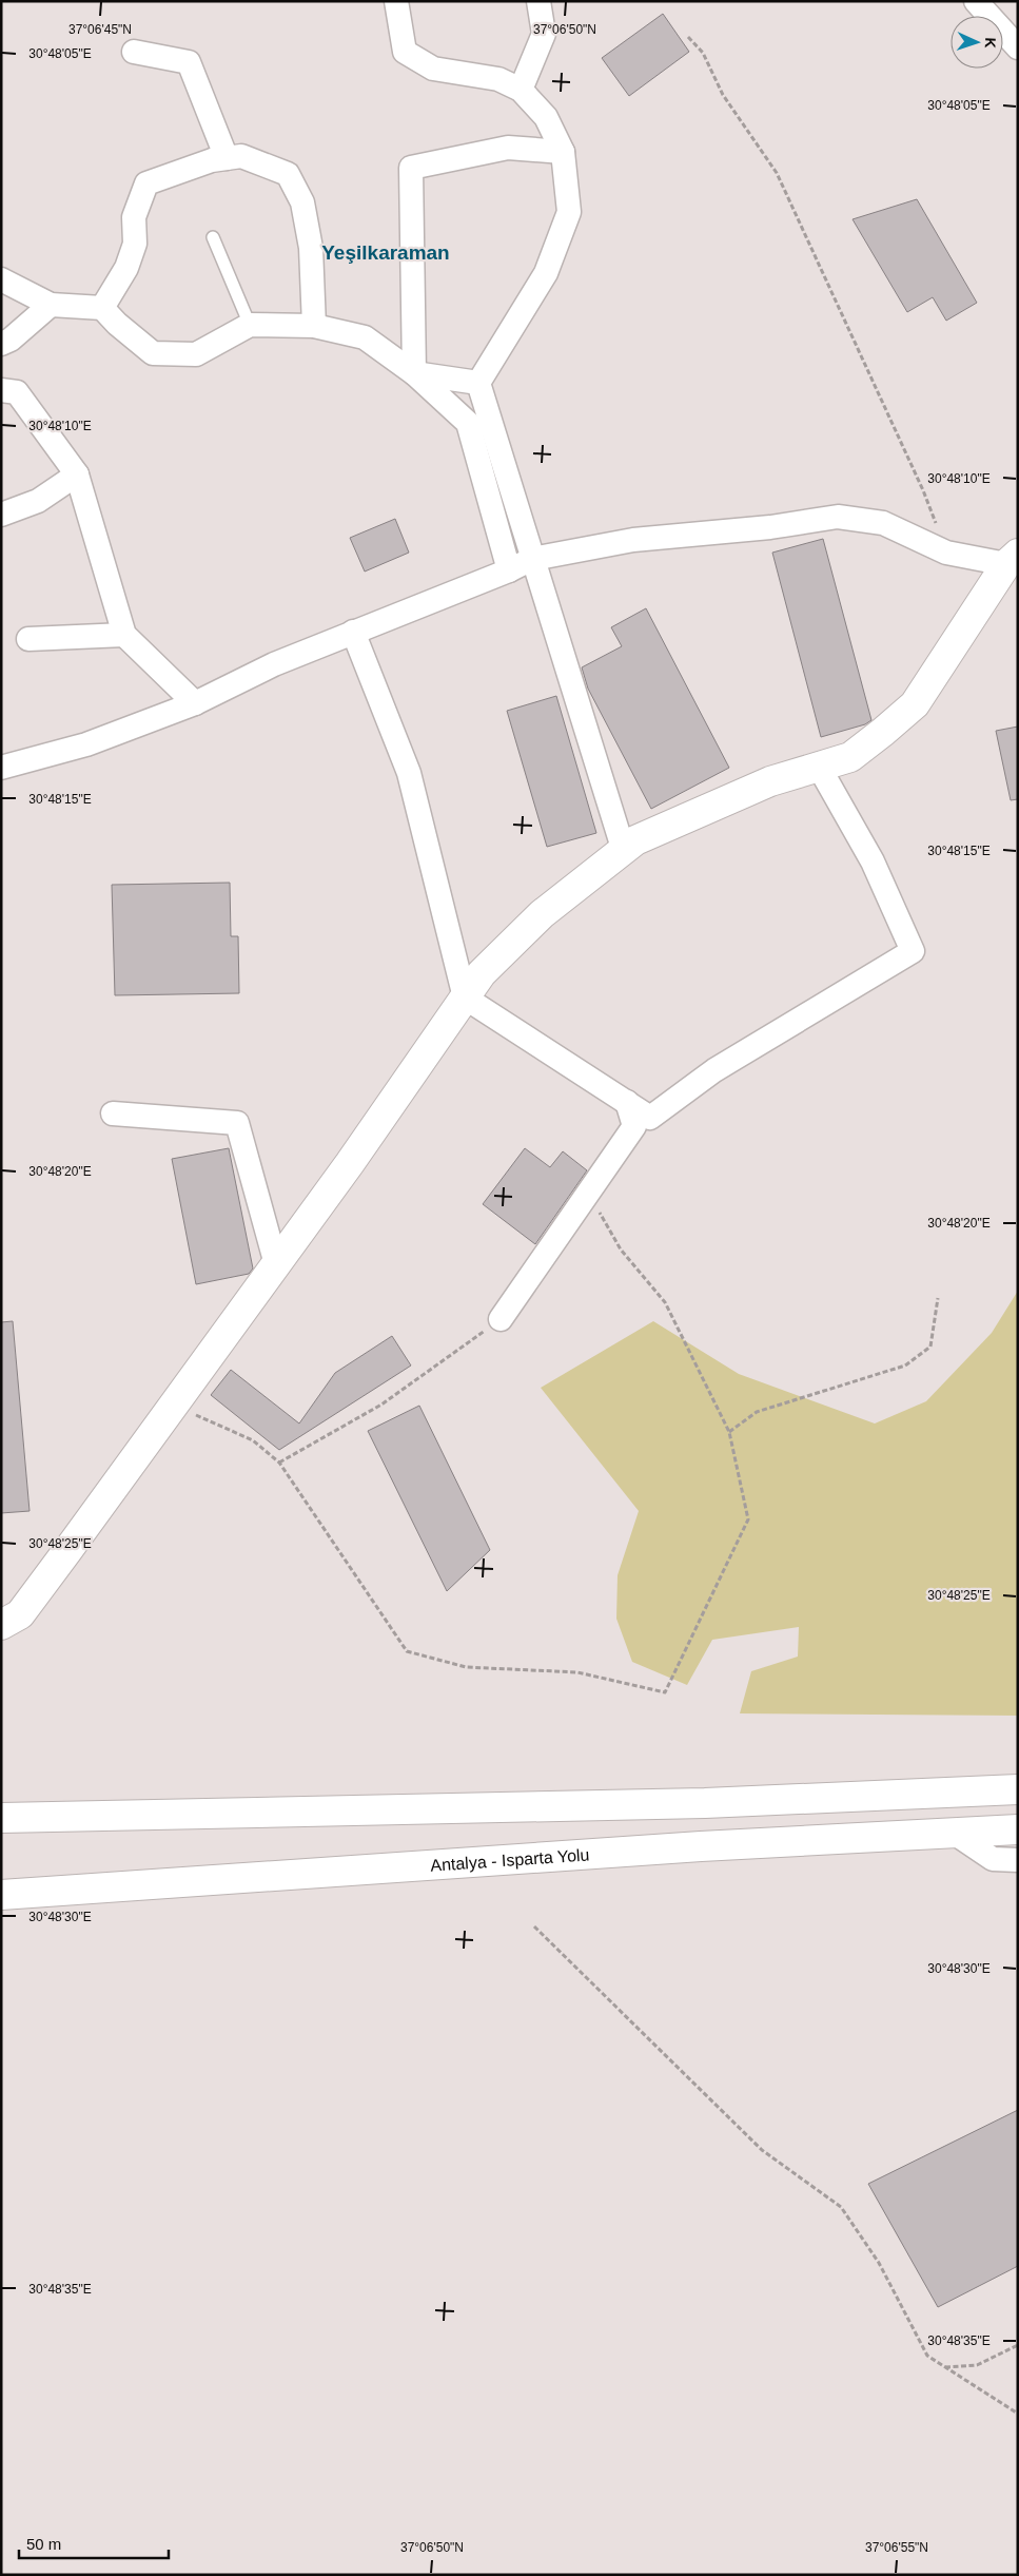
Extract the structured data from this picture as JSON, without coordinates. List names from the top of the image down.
{
  "streets": {
    "main road": ["Antalya - Isparta Yolu"]
  },
  "districts": ["Yeşilkaraman"],
  "scale_bar": "50 m",
  "north": "right",
  "coordinates": [
    "37°06'45\"N",
    "37°06'50\"N",
    "30°48'05\"E",
    "30°48'10\"E",
    "30°48'15\"E",
    "30°48'20\"E",
    "30°48'25\"E",
    "30°48'30\"E",
    "30°48'35\"E",
    "37°06'55\"N"
  ]
}
